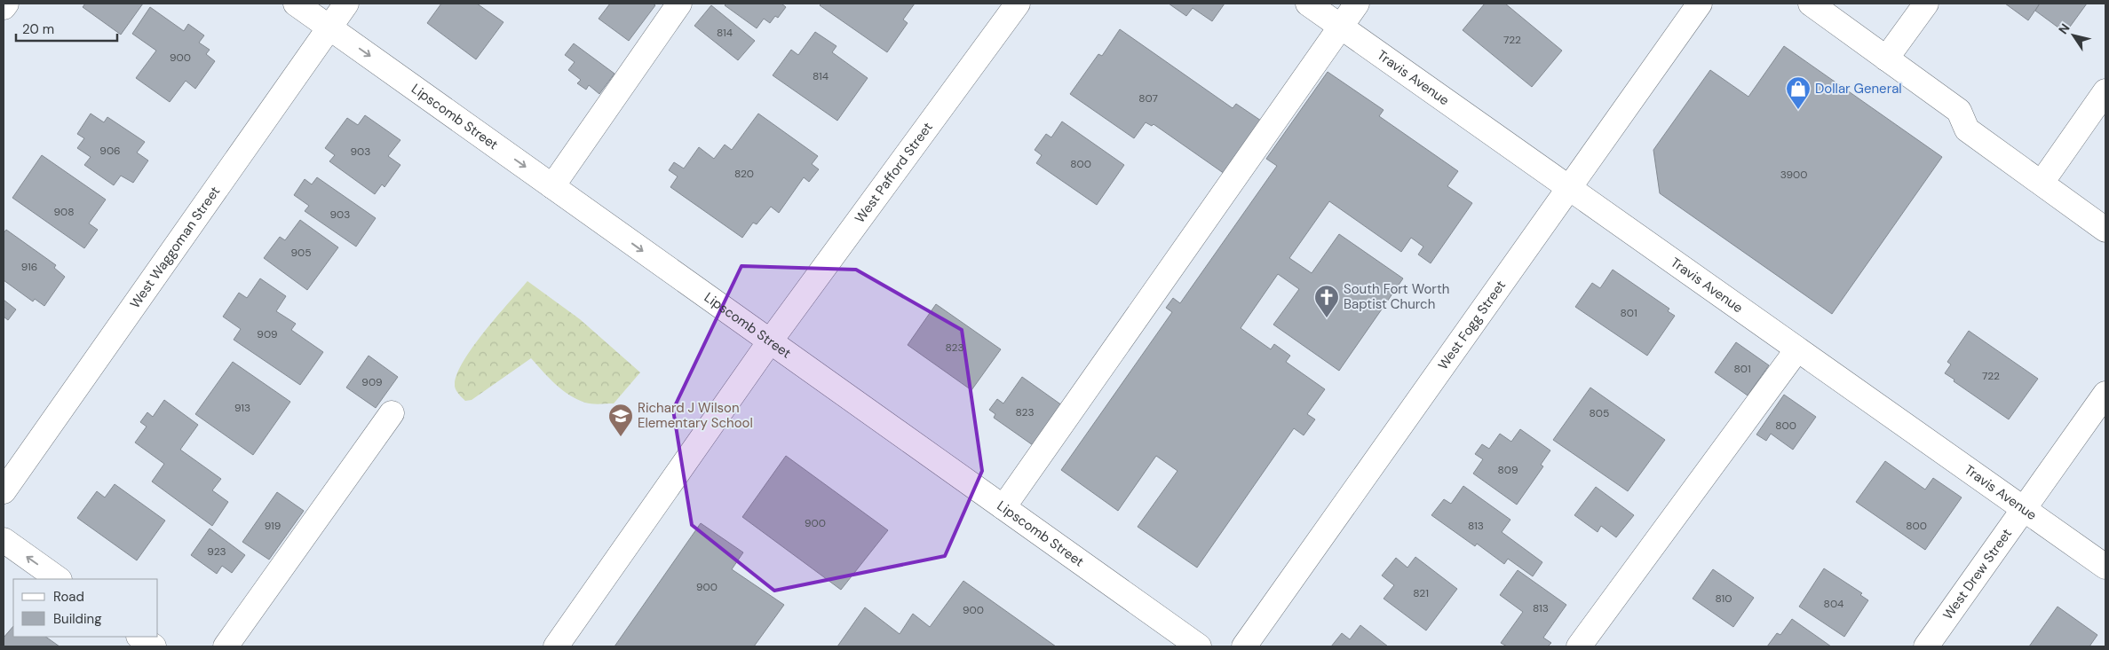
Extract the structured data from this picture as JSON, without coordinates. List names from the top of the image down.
{
  "streets": {
    "street": [
      "Travis Avenue",
      "Lipscomb Street",
      "West Pafford Street",
      "West Waggoman Street",
      "West Fogg Street",
      "West Drew Street"
    ]
  },
  "crossings": [
    ["Travis Avenue", "West Fogg Street"],
    ["Travis Avenue", "West Drew Street"],
    ["Lipscomb Street", "West Pafford Street"],
    ["Lipscomb Street", "West Waggoman Street"]
  ],
  "one_way": ["Lipscomb Street"],
  "places": {
    "shop": ["Dollar General"],
    "church": ["South Fort Worth Baptist Church"],
    "school or university": ["Richard J Wilson Elementary School"]
  },
  "house_numbers": [
    "814",
    "722",
    "900",
    "814",
    "807",
    "906",
    "903",
    "800",
    "820",
    "3900",
    "908",
    "903",
    "905",
    "916",
    "801",
    "909",
    "823",
    "801",
    "722",
    "909",
    "913",
    "823",
    "805",
    "800",
    "809",
    "900",
    "919",
    "813",
    "800",
    "923",
    "900",
    "821",
    "810",
    "804",
    "813",
    "900"
  ],
  "legend": ["Road", "Building"],
  "scale_bar": "20 m",
  "north": "top left"
}
